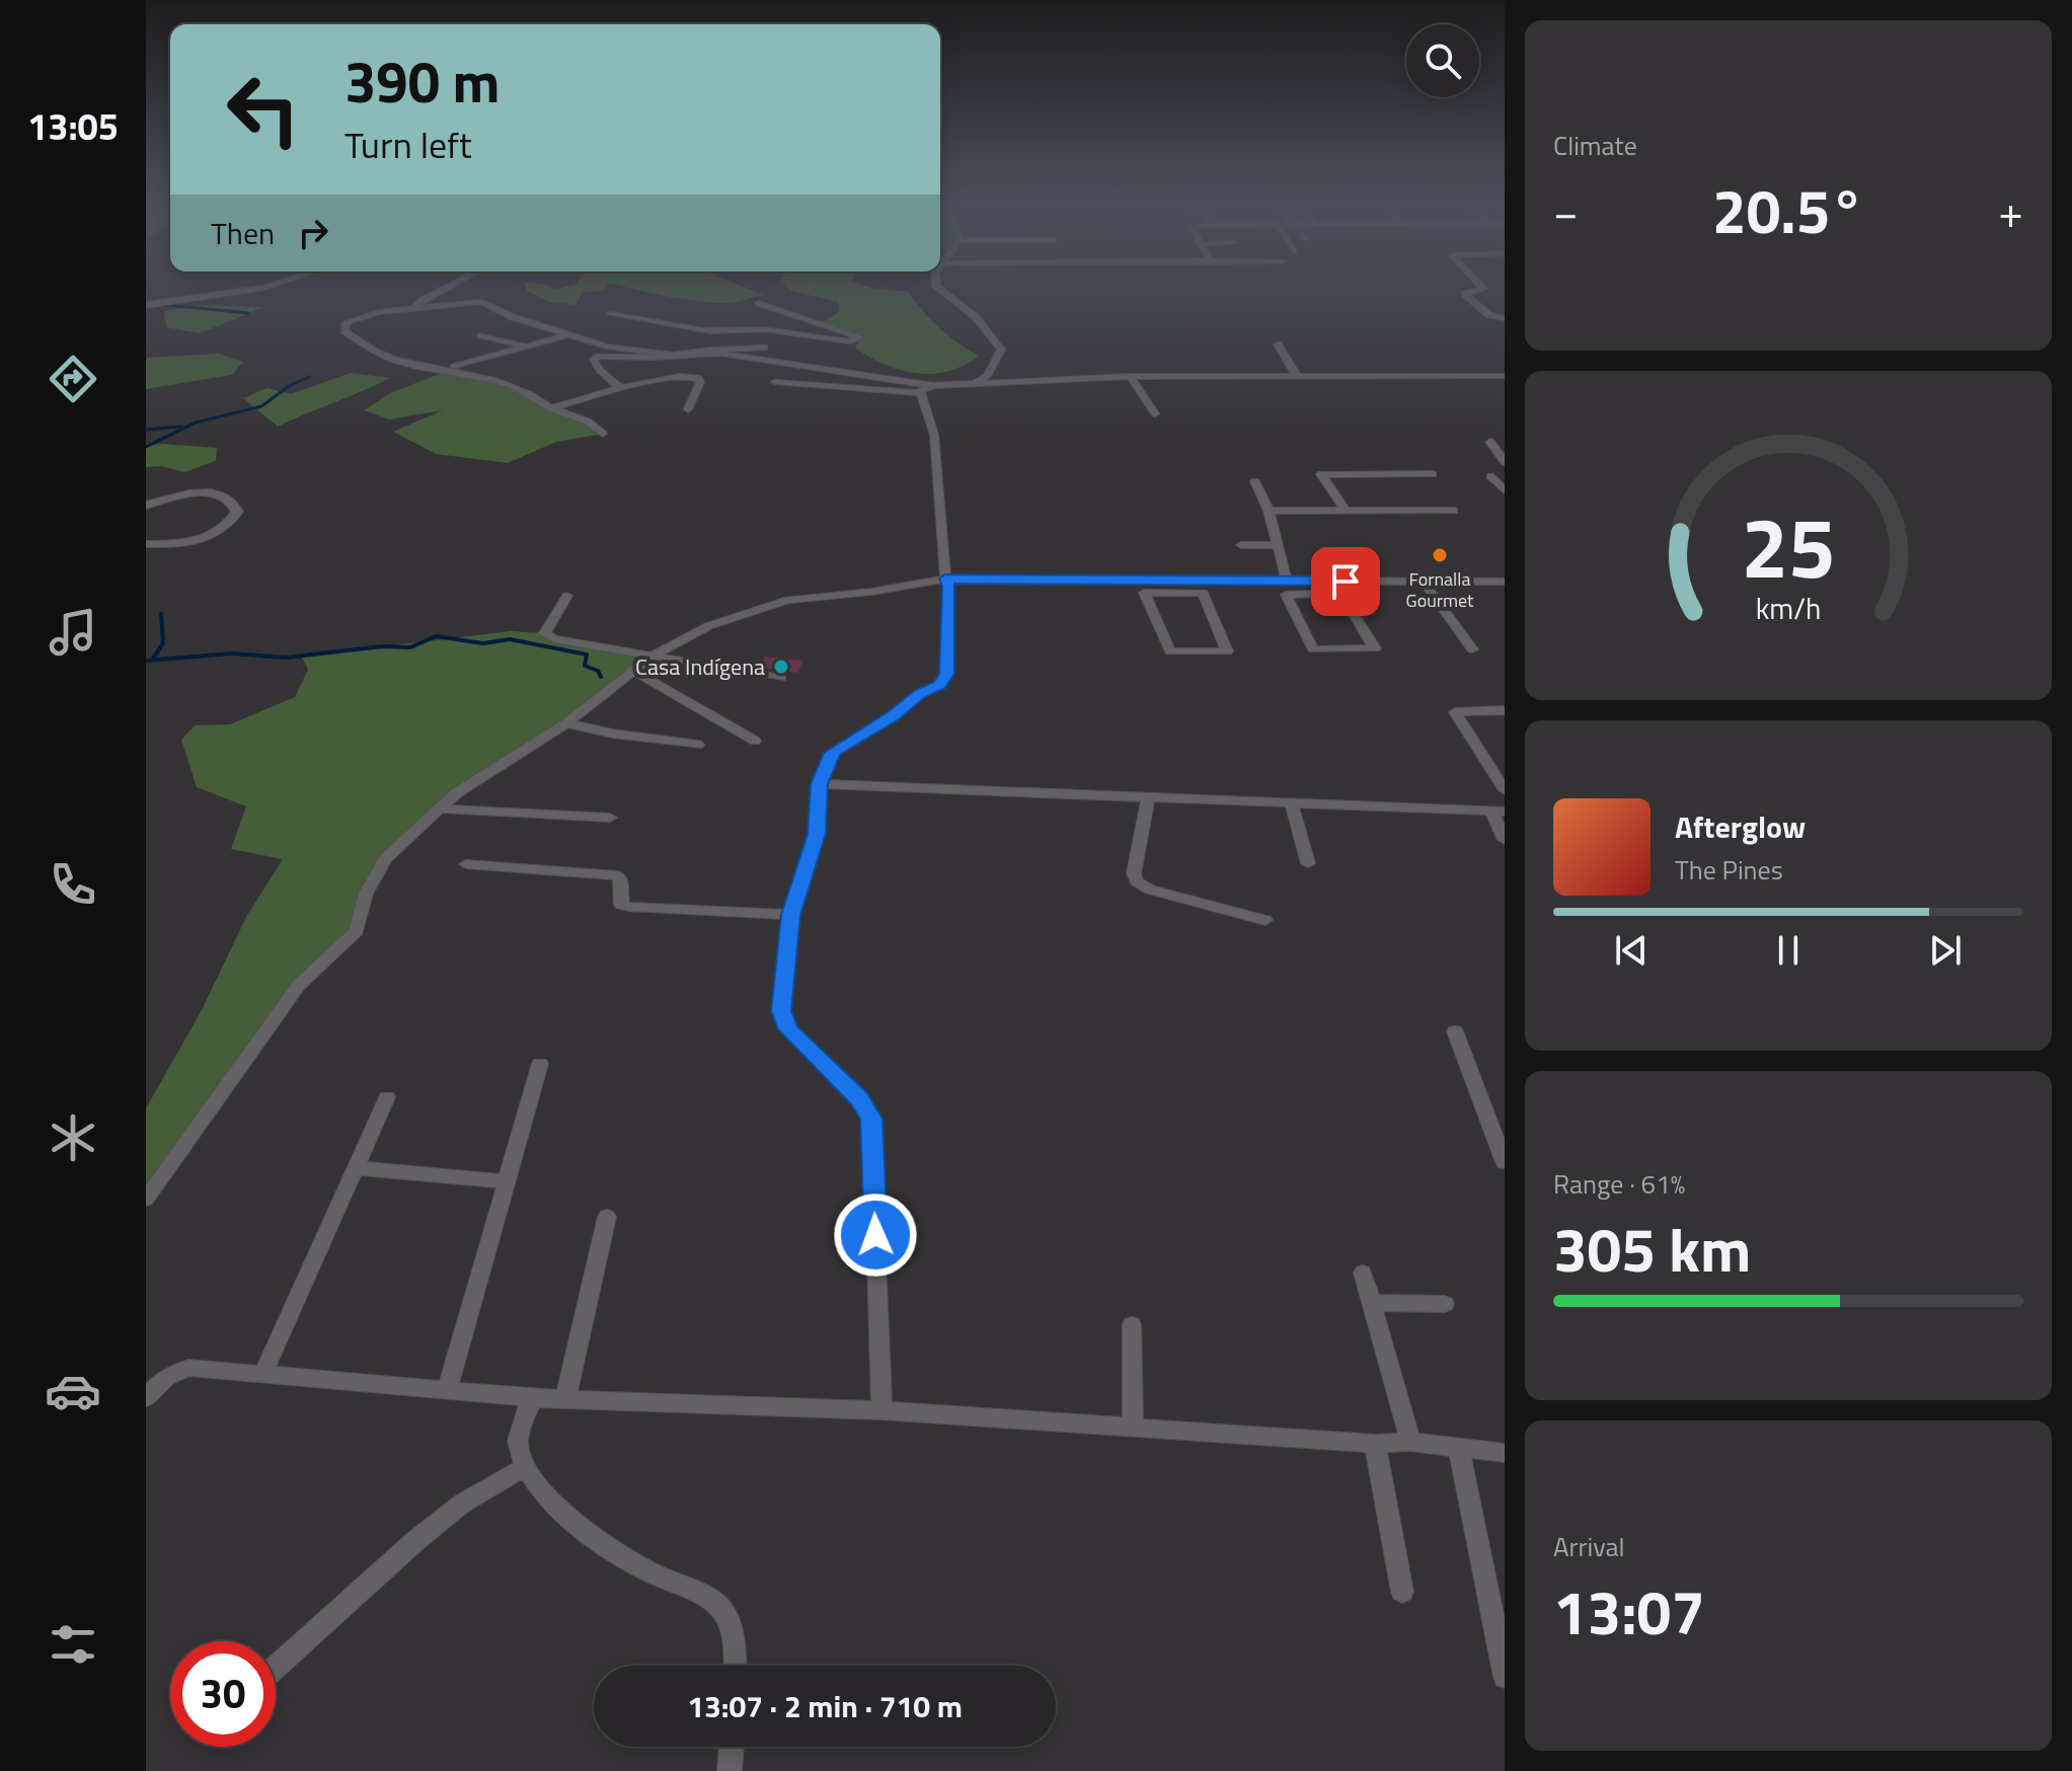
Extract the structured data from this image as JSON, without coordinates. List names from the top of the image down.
{
  "places": ["Fornalla Gourmet", "Casa Indígena"],
  "page": {
    "tabs": "13:05",
    "tile": [
      "Climate",
      ["Range · 61%", "305 km"],
      ["Arrival", "13:07"]
    ],
    "turn": ["390 m", "Turn left"],
    "heat": ["−", "20.5°", "+"],
    "then": "Then",
    "song": ["Afterglow", "The Pines"],
    "limit": "30",
    "trip": "13:07 · 2 min · 710 m",
    "gauge": ["25", "km/h"]
  }
}
